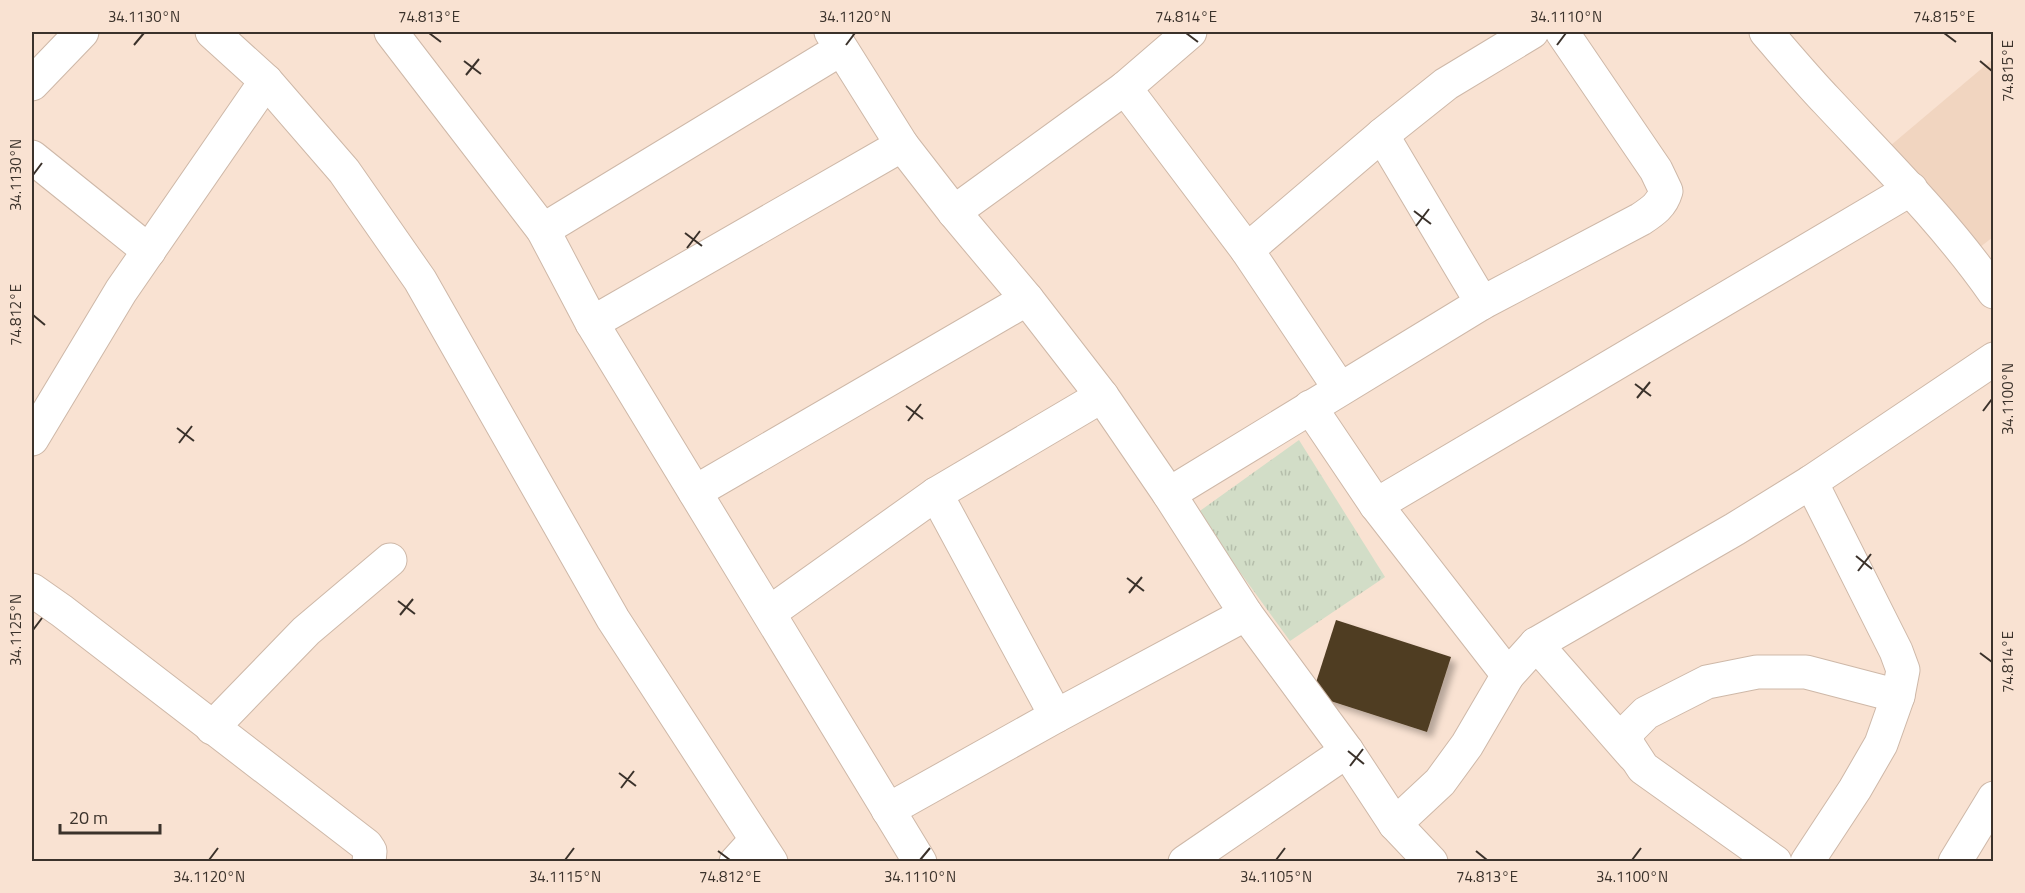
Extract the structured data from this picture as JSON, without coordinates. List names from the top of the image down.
{
  "scale_bar": "20 m",
  "coordinates": [
    "34.1130°N",
    "74.813°E",
    "34.1120°N",
    "74.814°E",
    "34.1110°N",
    "74.815°E",
    "74.812°E",
    "34.1100°N",
    "34.1125°N",
    "34.1115°N",
    "34.1105°N"
  ]
}
